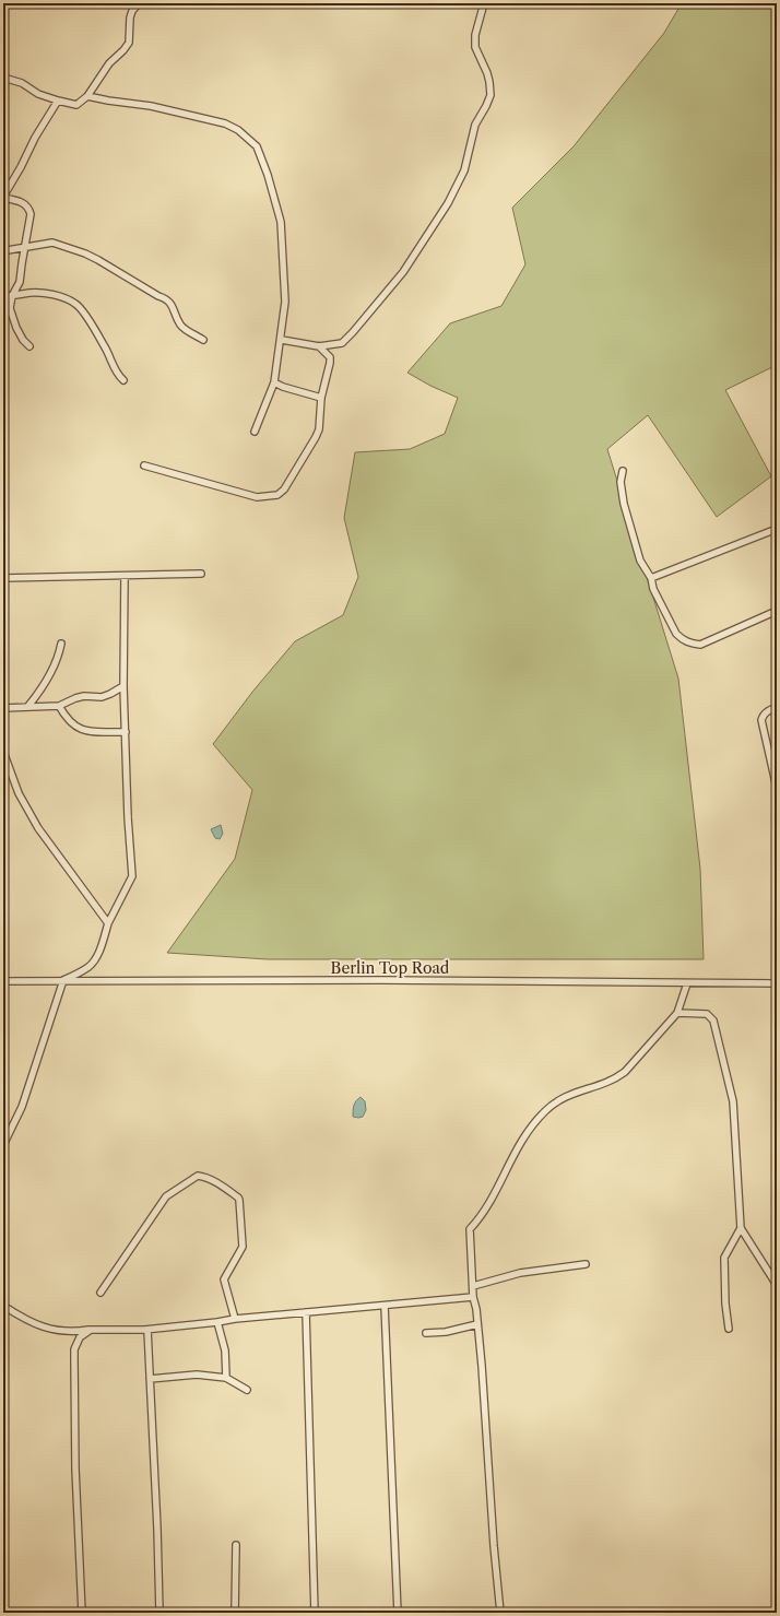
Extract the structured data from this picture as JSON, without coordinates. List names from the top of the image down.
{
  "streets": {
    "street": ["Berlin Top Road"]
  }
}
